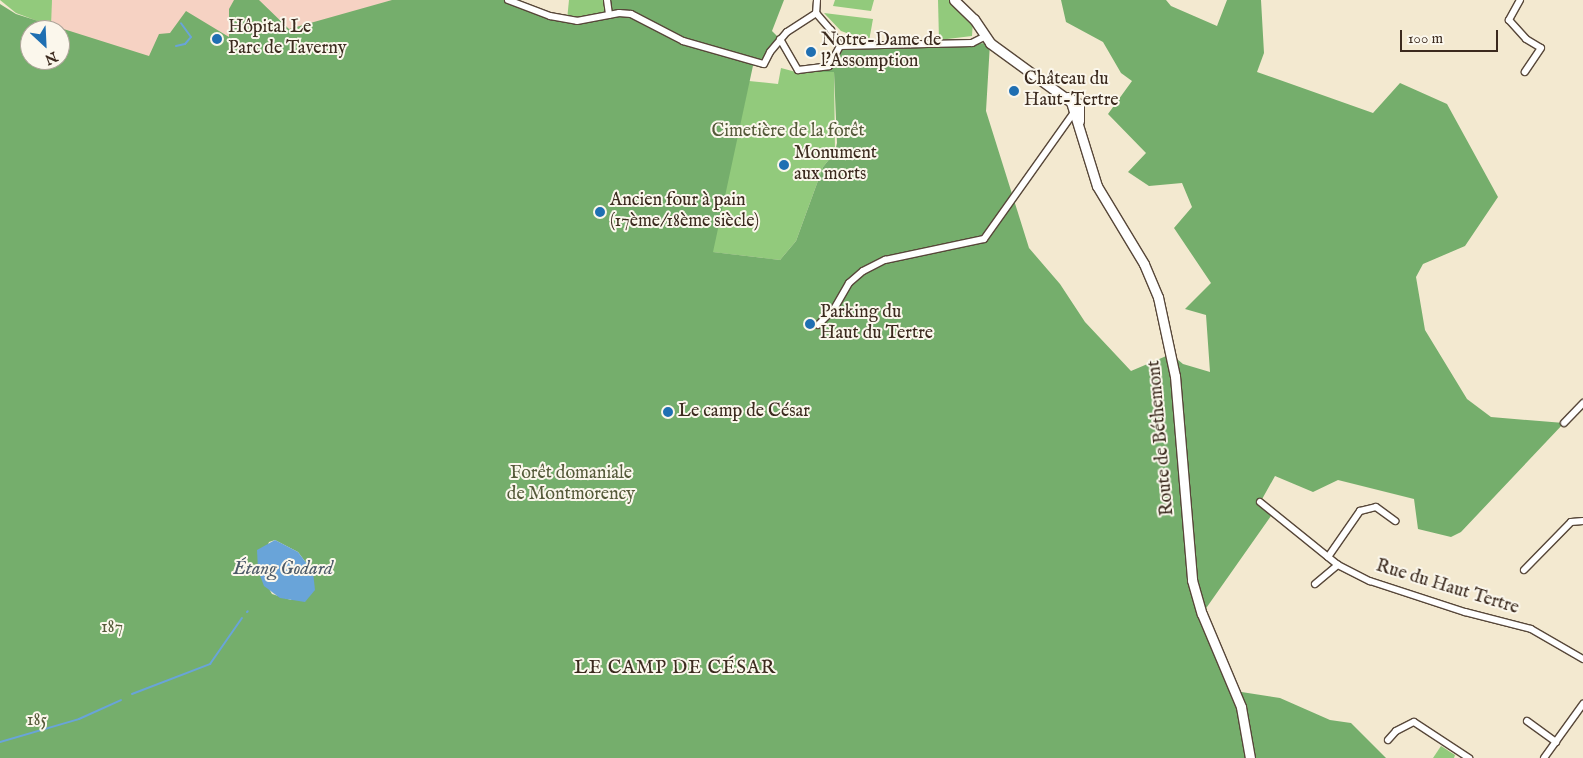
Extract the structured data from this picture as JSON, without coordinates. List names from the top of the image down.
{
  "streets": {
    "street": ["Route de Béthemont", "Rue du Haut Tertre"]
  },
  "districts": ["LE CAMP DE CÉSAR"],
  "water": ["Étang Godard"],
  "parks": [
    "Cimetière de la forêt",
    "Forêt domaniale de Montmorency",
    "187",
    "185"
  ],
  "places": [
    "Hôpital Le Parc de Taverny",
    "Notre-Dame de l'Assomption",
    "Château du Haut-Tertre",
    "Monument aux morts",
    "Ancien four à pain (17ème/18ème siècle)",
    "Parking du Haut du Tertre",
    "Le camp de César"
  ],
  "scale_bar": "100 m",
  "north": "bottom right"
}
